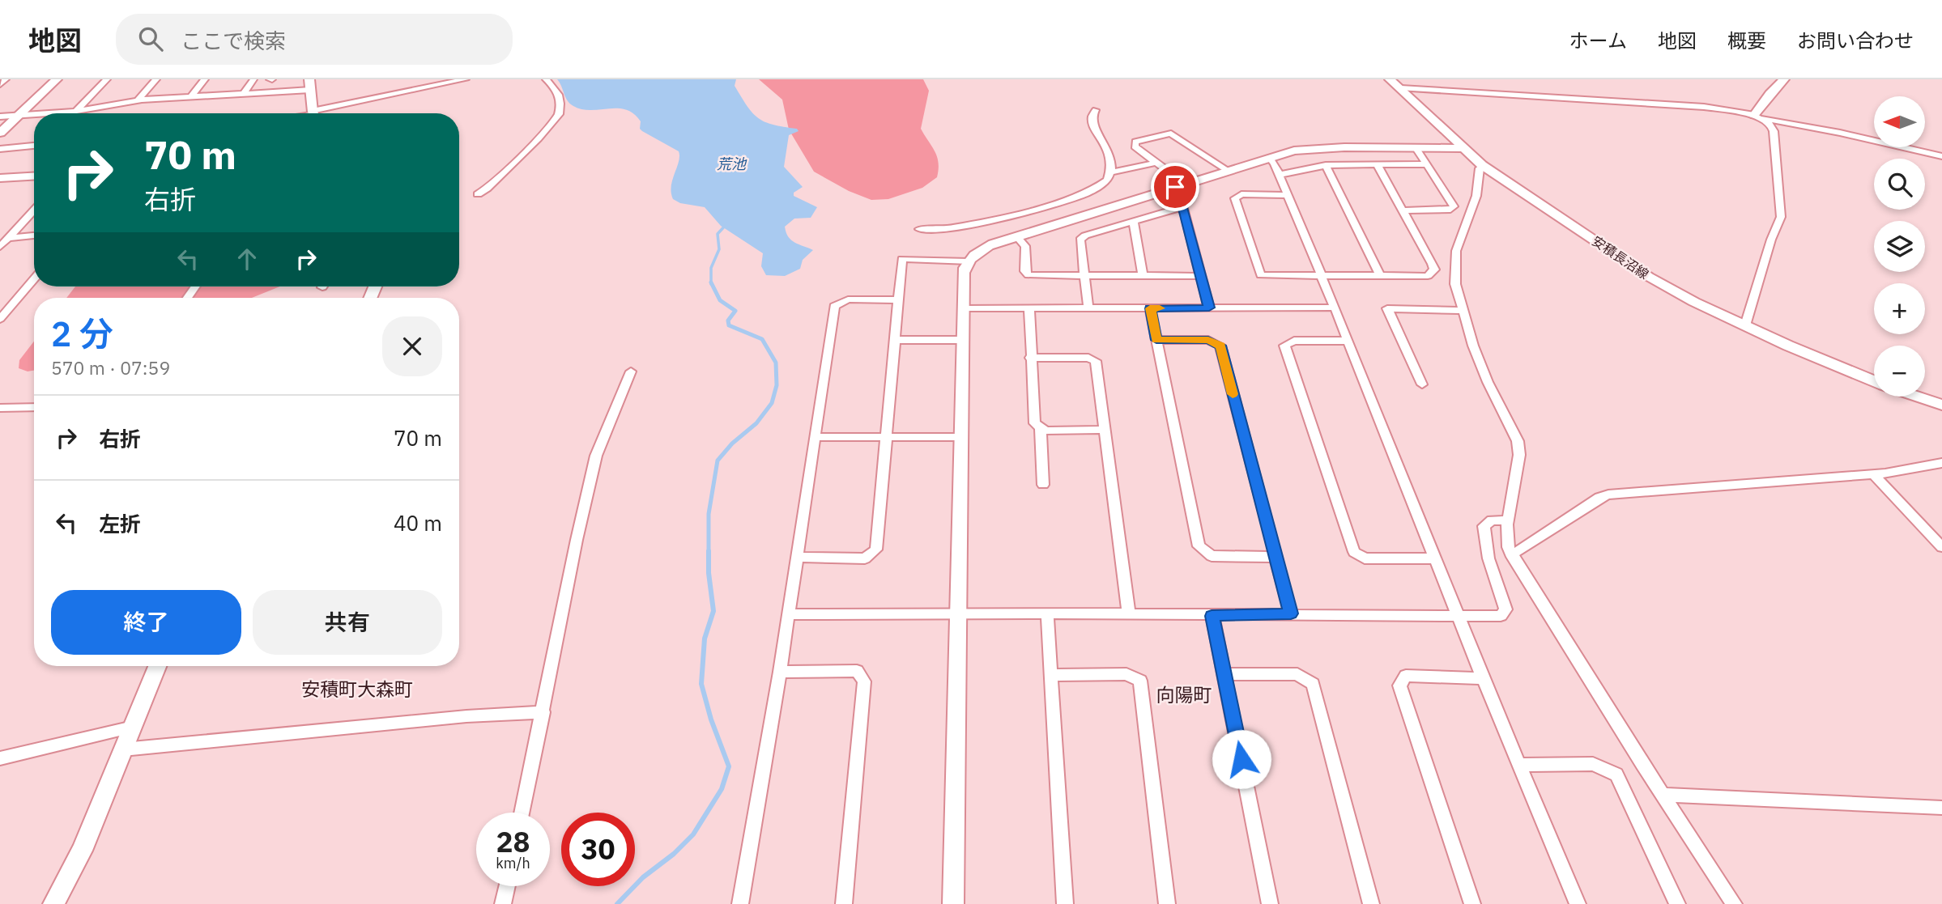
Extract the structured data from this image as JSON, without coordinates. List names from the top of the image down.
{
  "streets": {
    "street": ["安積長沼線"]
  },
  "districts": ["安積町大森町", "向陽町"],
  "water": ["荒池"],
  "north": "left",
  "page": {
    "header": "地図",
    "search": "ここで検索",
    "nav": [
      "ホーム",
      "地図",
      "概要",
      "お問い合わせ"
    ],
    "map_buttons": ["+", "−"],
    "turn": ["70 m", "右折"],
    "heading": ["2 分", "570 m · 07:59"],
    "list": [
      {
        "name": "右折",
        "value": "70 m"
      },
      {
        "name": "左折",
        "value": "40 m"
      }
    ],
    "buttons": ["終了", "共有"],
    "speed": "28 km/h",
    "limit": "30"
  }
}
